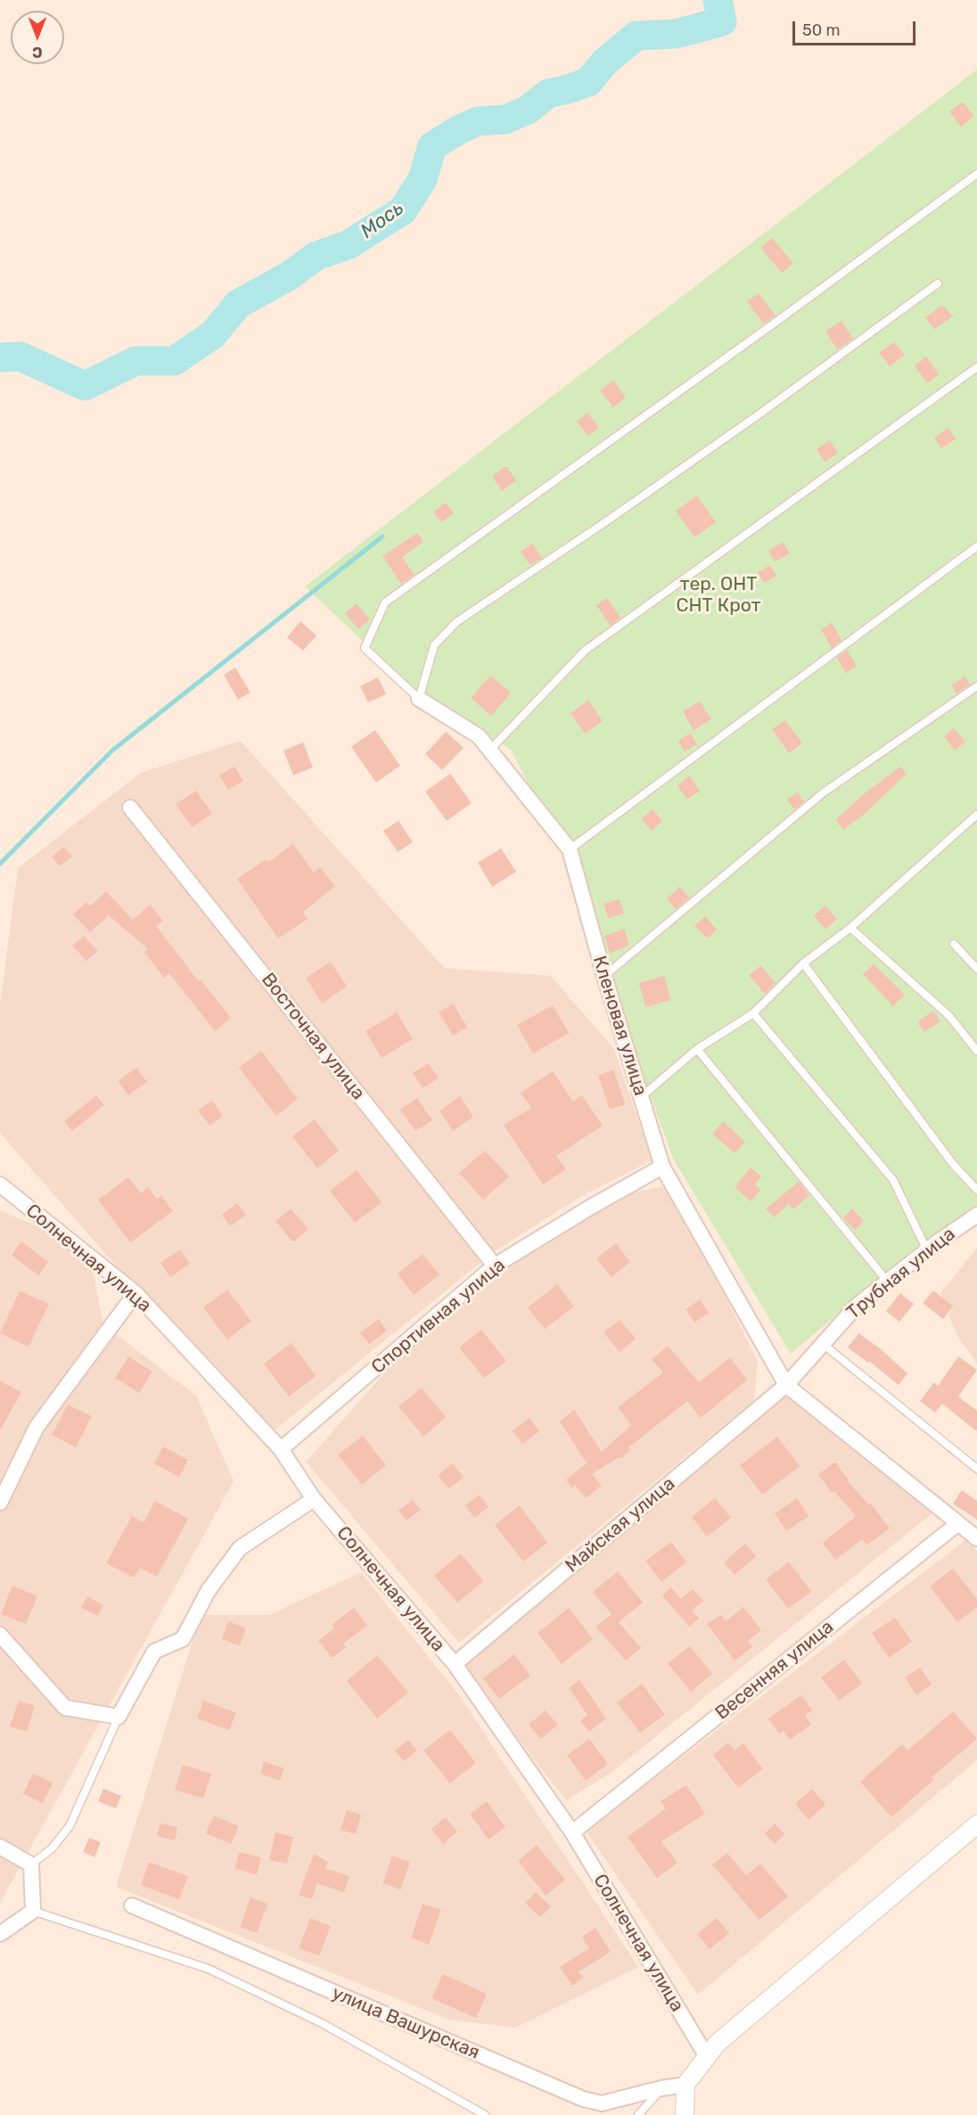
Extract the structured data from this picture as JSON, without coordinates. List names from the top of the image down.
{
  "streets": {
    "street": [
      "Кленовая улица",
      "Восточная улица",
      "Солнечная улица",
      "Трубная улица",
      "Спортивная улица",
      "Майская улица",
      "Весенняя улица",
      "улица Вашурская"
    ]
  },
  "crossings": [
    ["Кленовая улица", "Трубная улица"],
    ["Кленовая улица", "Спортивная улица"],
    ["Кленовая улица", "Майская улица"],
    ["Восточная улица", "Спортивная улица"],
    ["Солнечная улица", "Спортивная улица"],
    ["Солнечная улица", "Майская улица"],
    ["Солнечная улица", "Весенняя улица"],
    ["Трубная улица", "Майская улица"]
  ],
  "water": ["Мось"],
  "parks": ["тер. ОНТ СНТ Крот"],
  "scale_bar": "50 m",
  "north": "bottom"
}
